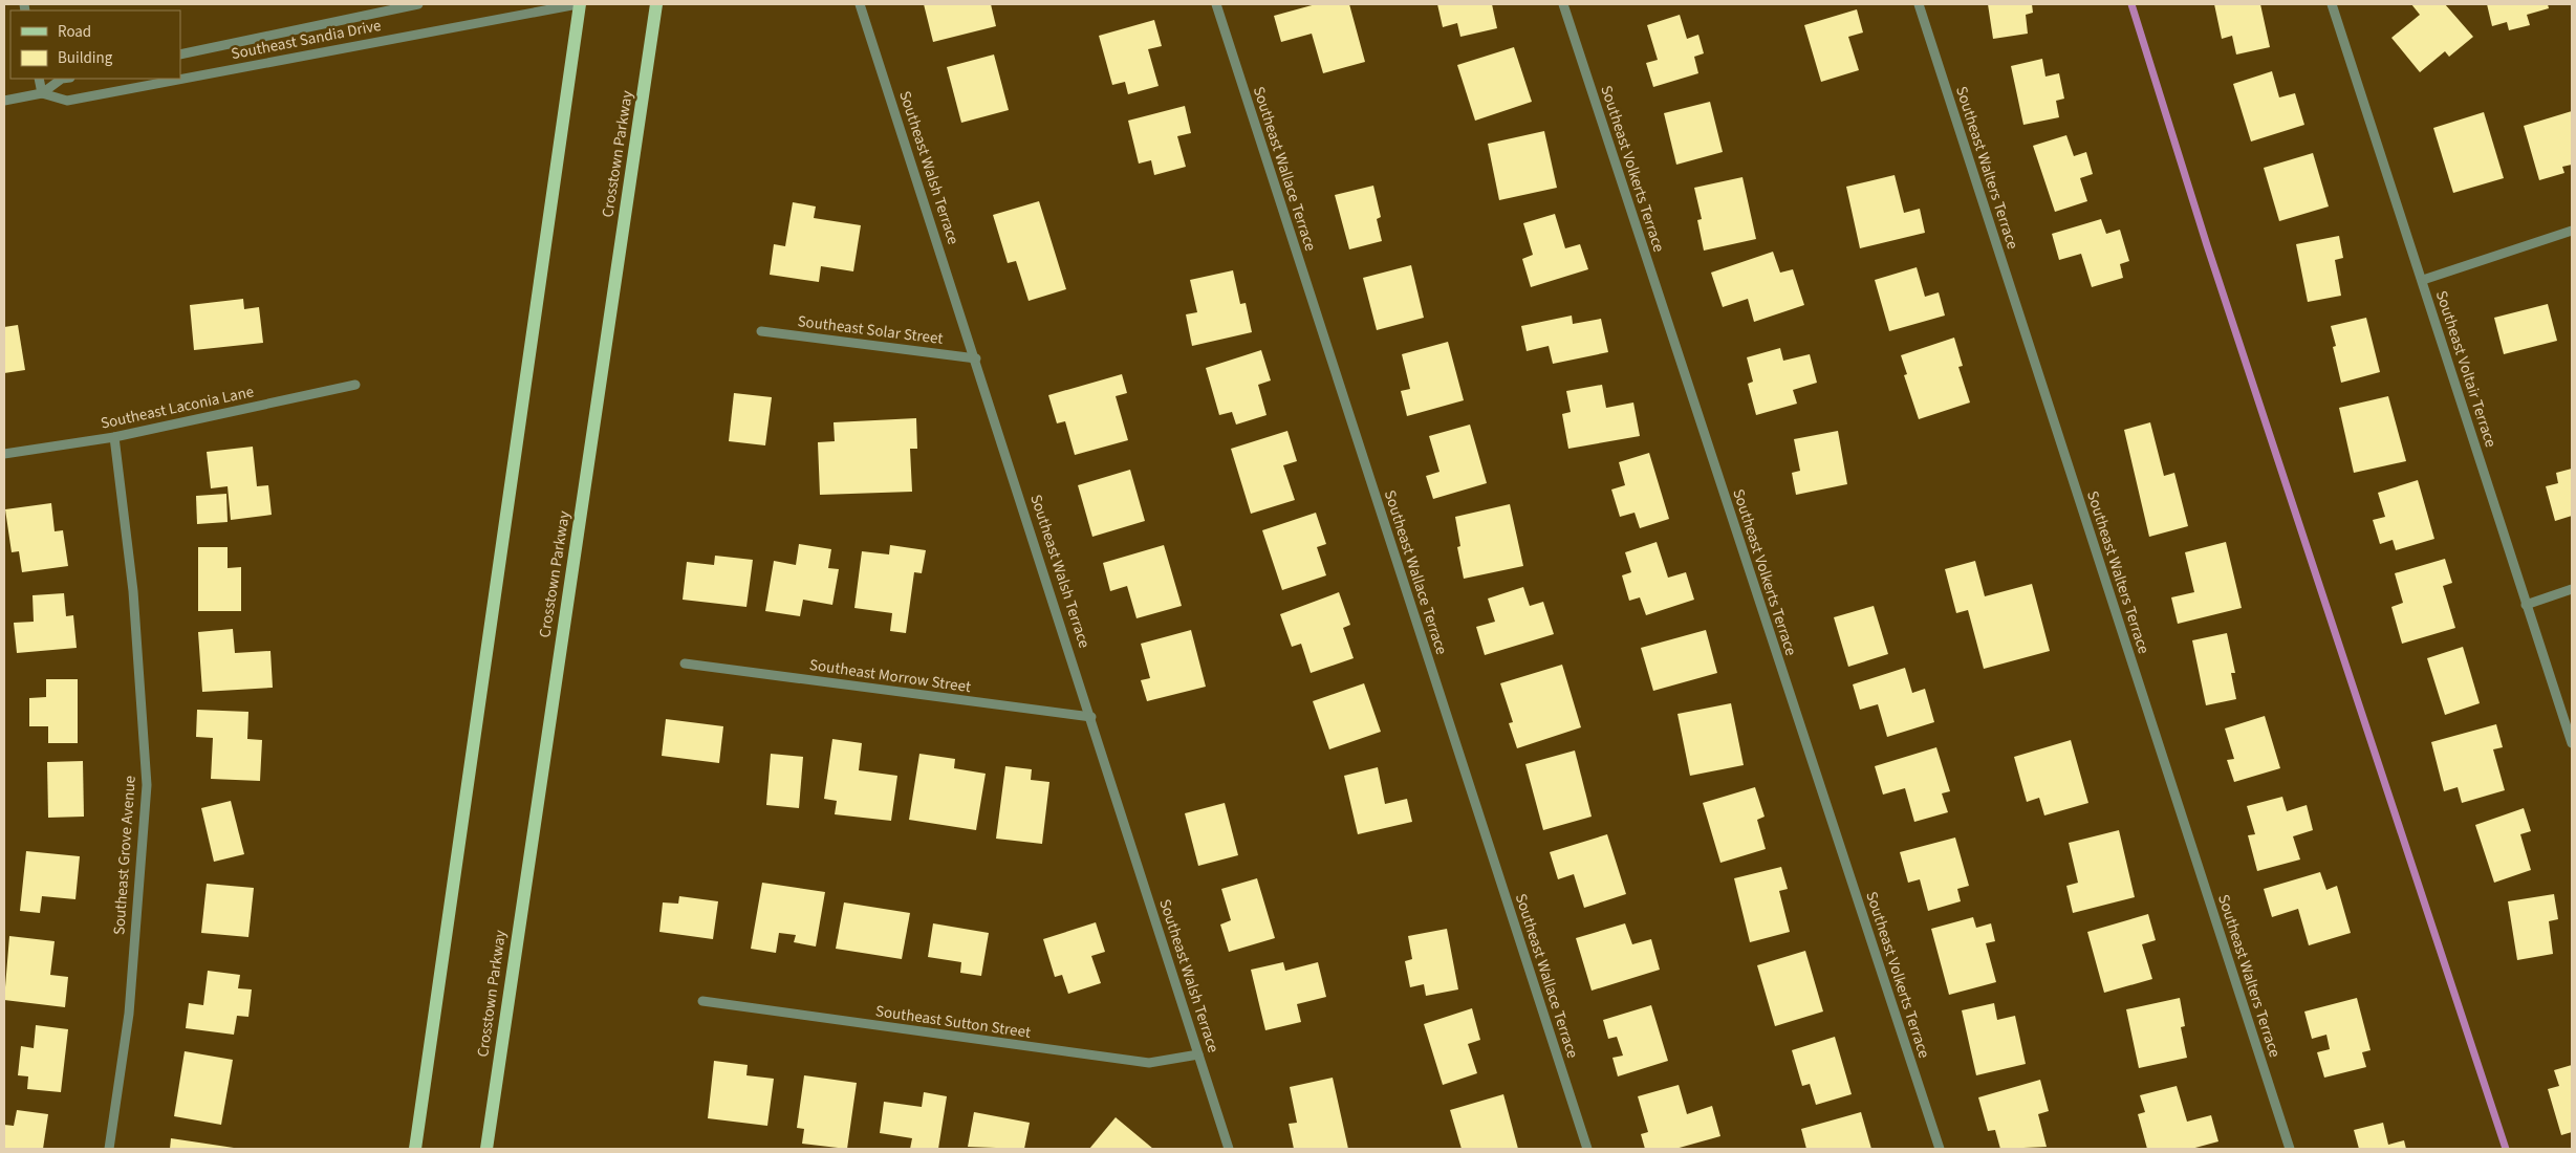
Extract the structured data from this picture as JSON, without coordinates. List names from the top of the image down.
{
  "streets": {
    "main road": ["Crosstown Parkway"],
    "street": [
      "Southeast Sandia Drive",
      "Southeast Walsh Terrace",
      "Southeast Walters Terrace",
      "Southeast Wallace Terrace",
      "Southeast Volkerts Terrace",
      "Southeast Solar Street",
      "Southeast Voltair Terrace",
      "Southeast Laconia Lane",
      "Southeast Morrow Street",
      "Southeast Grove Avenue",
      "Southeast Sutton Street"
    ]
  },
  "crossings": [
    ["Southeast Walsh Terrace", "Southeast Solar Street"],
    ["Southeast Walsh Terrace", "Southeast Morrow Street"],
    ["Southeast Walsh Terrace", "Southeast Sutton Street"],
    ["Southeast Laconia Lane", "Southeast Grove Avenue"]
  ],
  "legend": ["Road", "Building"]
}
